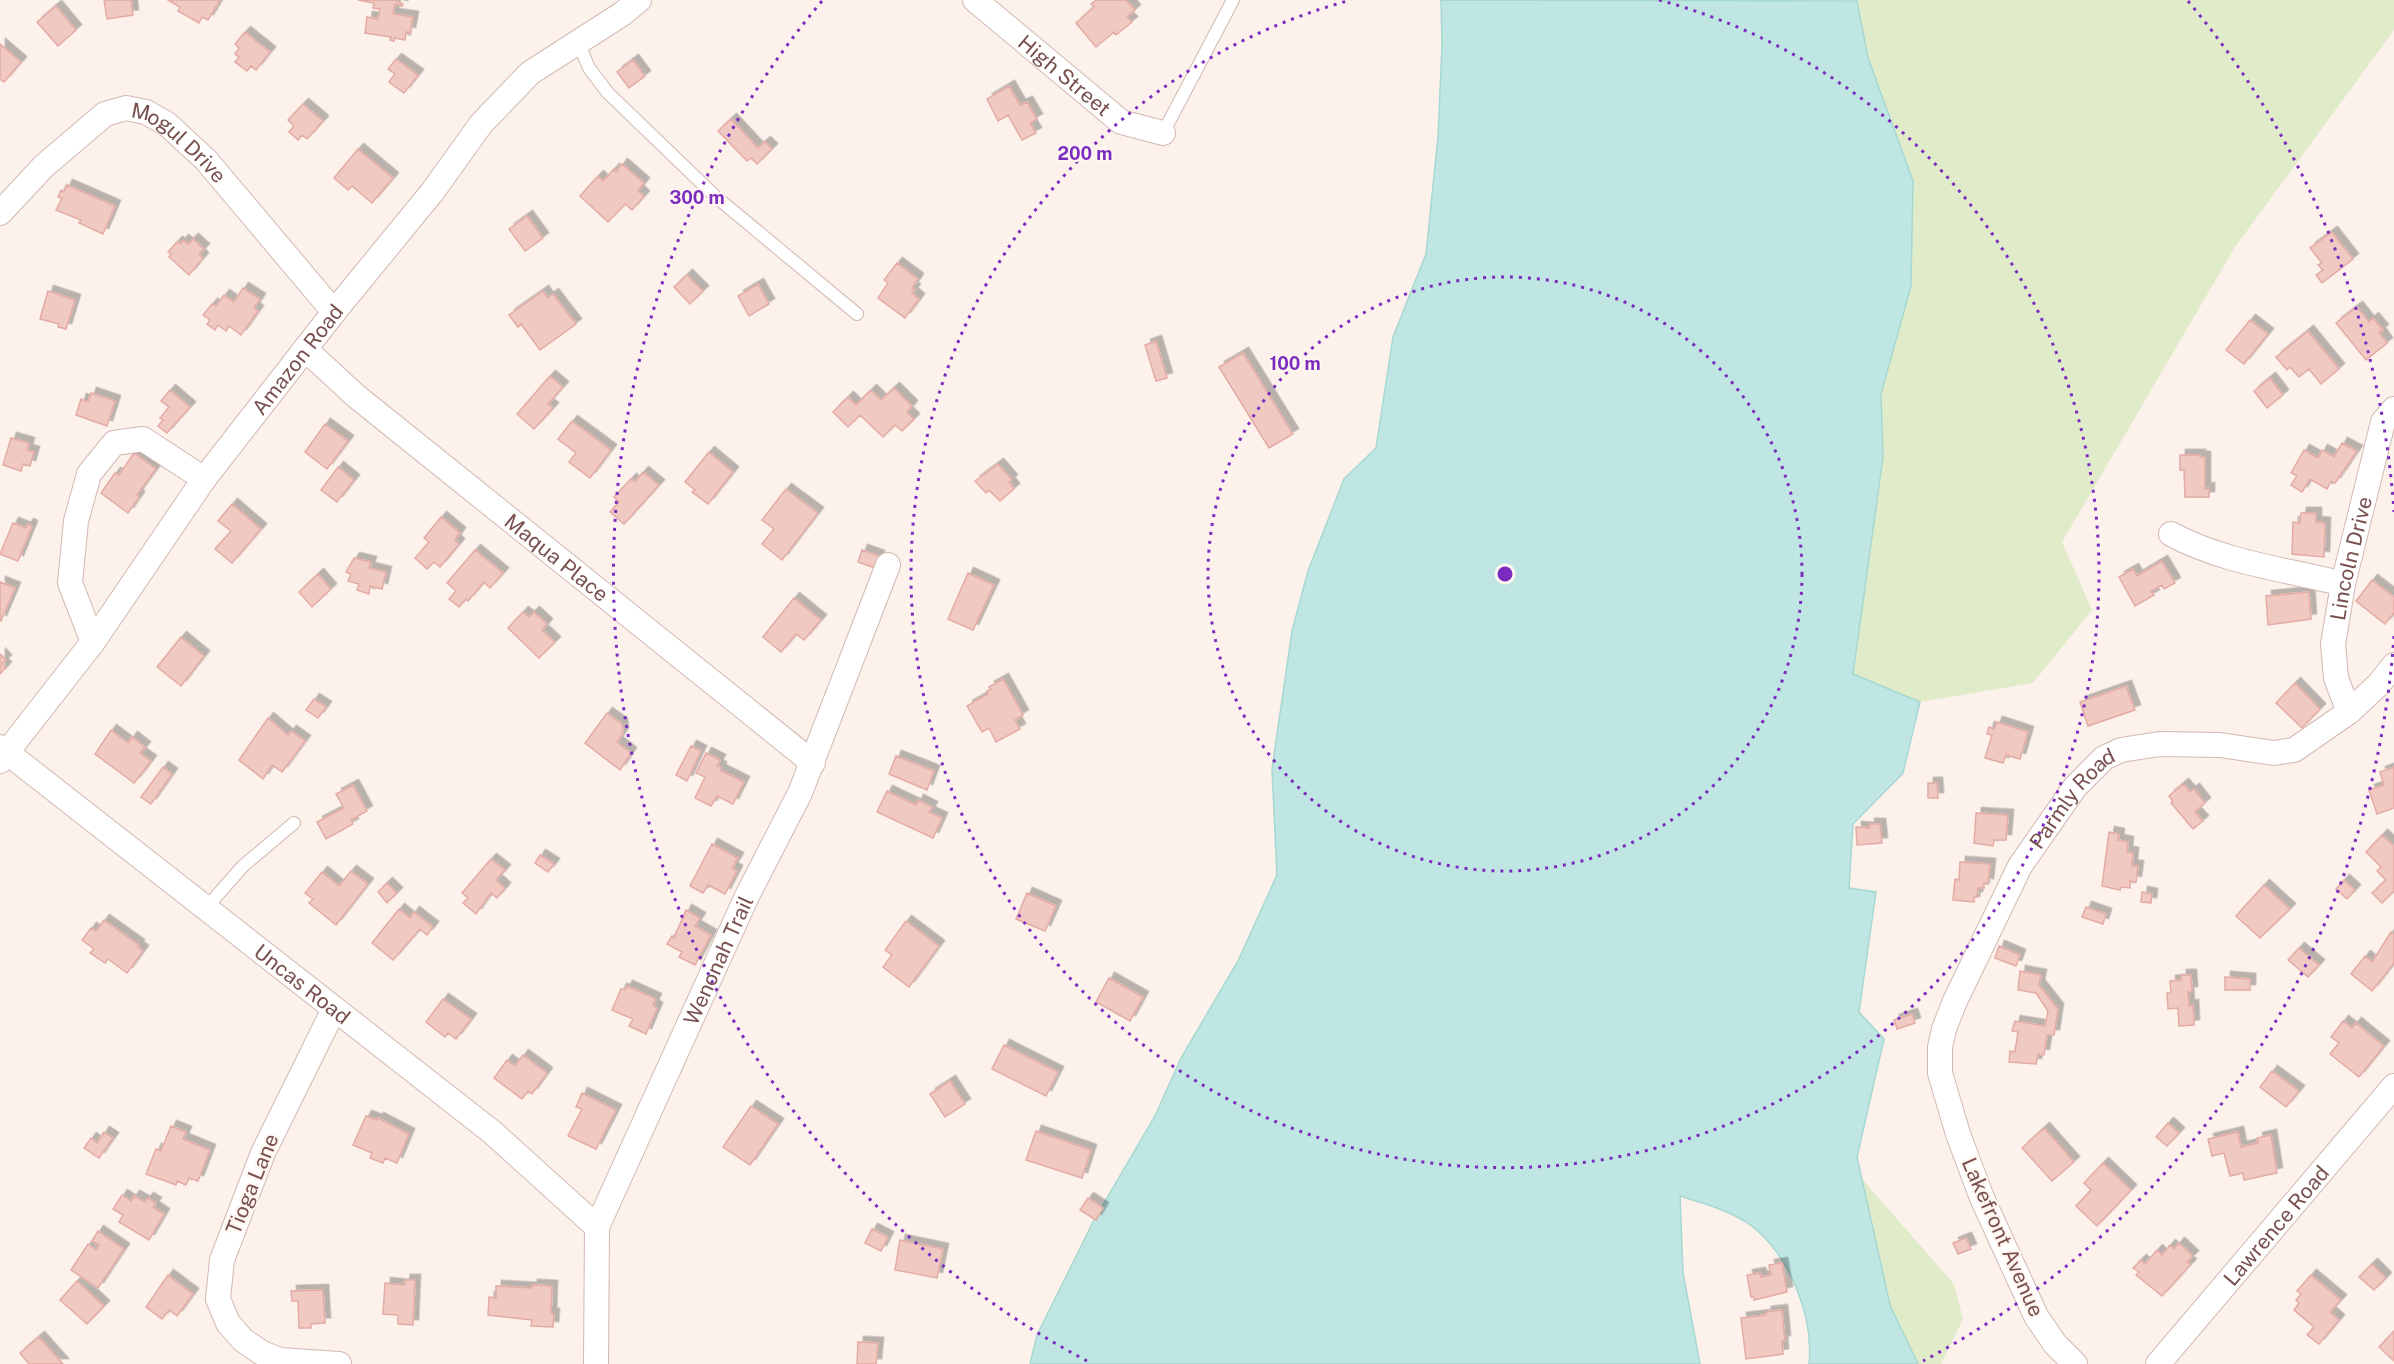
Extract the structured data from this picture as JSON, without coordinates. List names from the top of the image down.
{
  "streets": {
    "street": [
      "High Street",
      "Mogul Drive",
      "Amazon Road",
      "Maqua Place",
      "Lincoln Drive",
      "Parmly Road",
      "Wenonah Trail",
      "Uncas Road",
      "Tioga Lane",
      "Lawrence Road",
      "Lakefront Avenue"
    ]
  },
  "crossings": [
    ["Mogul Drive", "Amazon Road"],
    ["Amazon Road", "Maqua Place"],
    ["Amazon Road", "Uncas Road"],
    ["Maqua Place", "Wenonah Trail"],
    ["Lincoln Drive", "Parmly Road"],
    ["Parmly Road", "Lakefront Avenue"],
    ["Wenonah Trail", "Uncas Road"],
    ["Uncas Road", "Tioga Lane"]
  ],
  "rings": ["200 m", "300 m", "100 m"]
}
